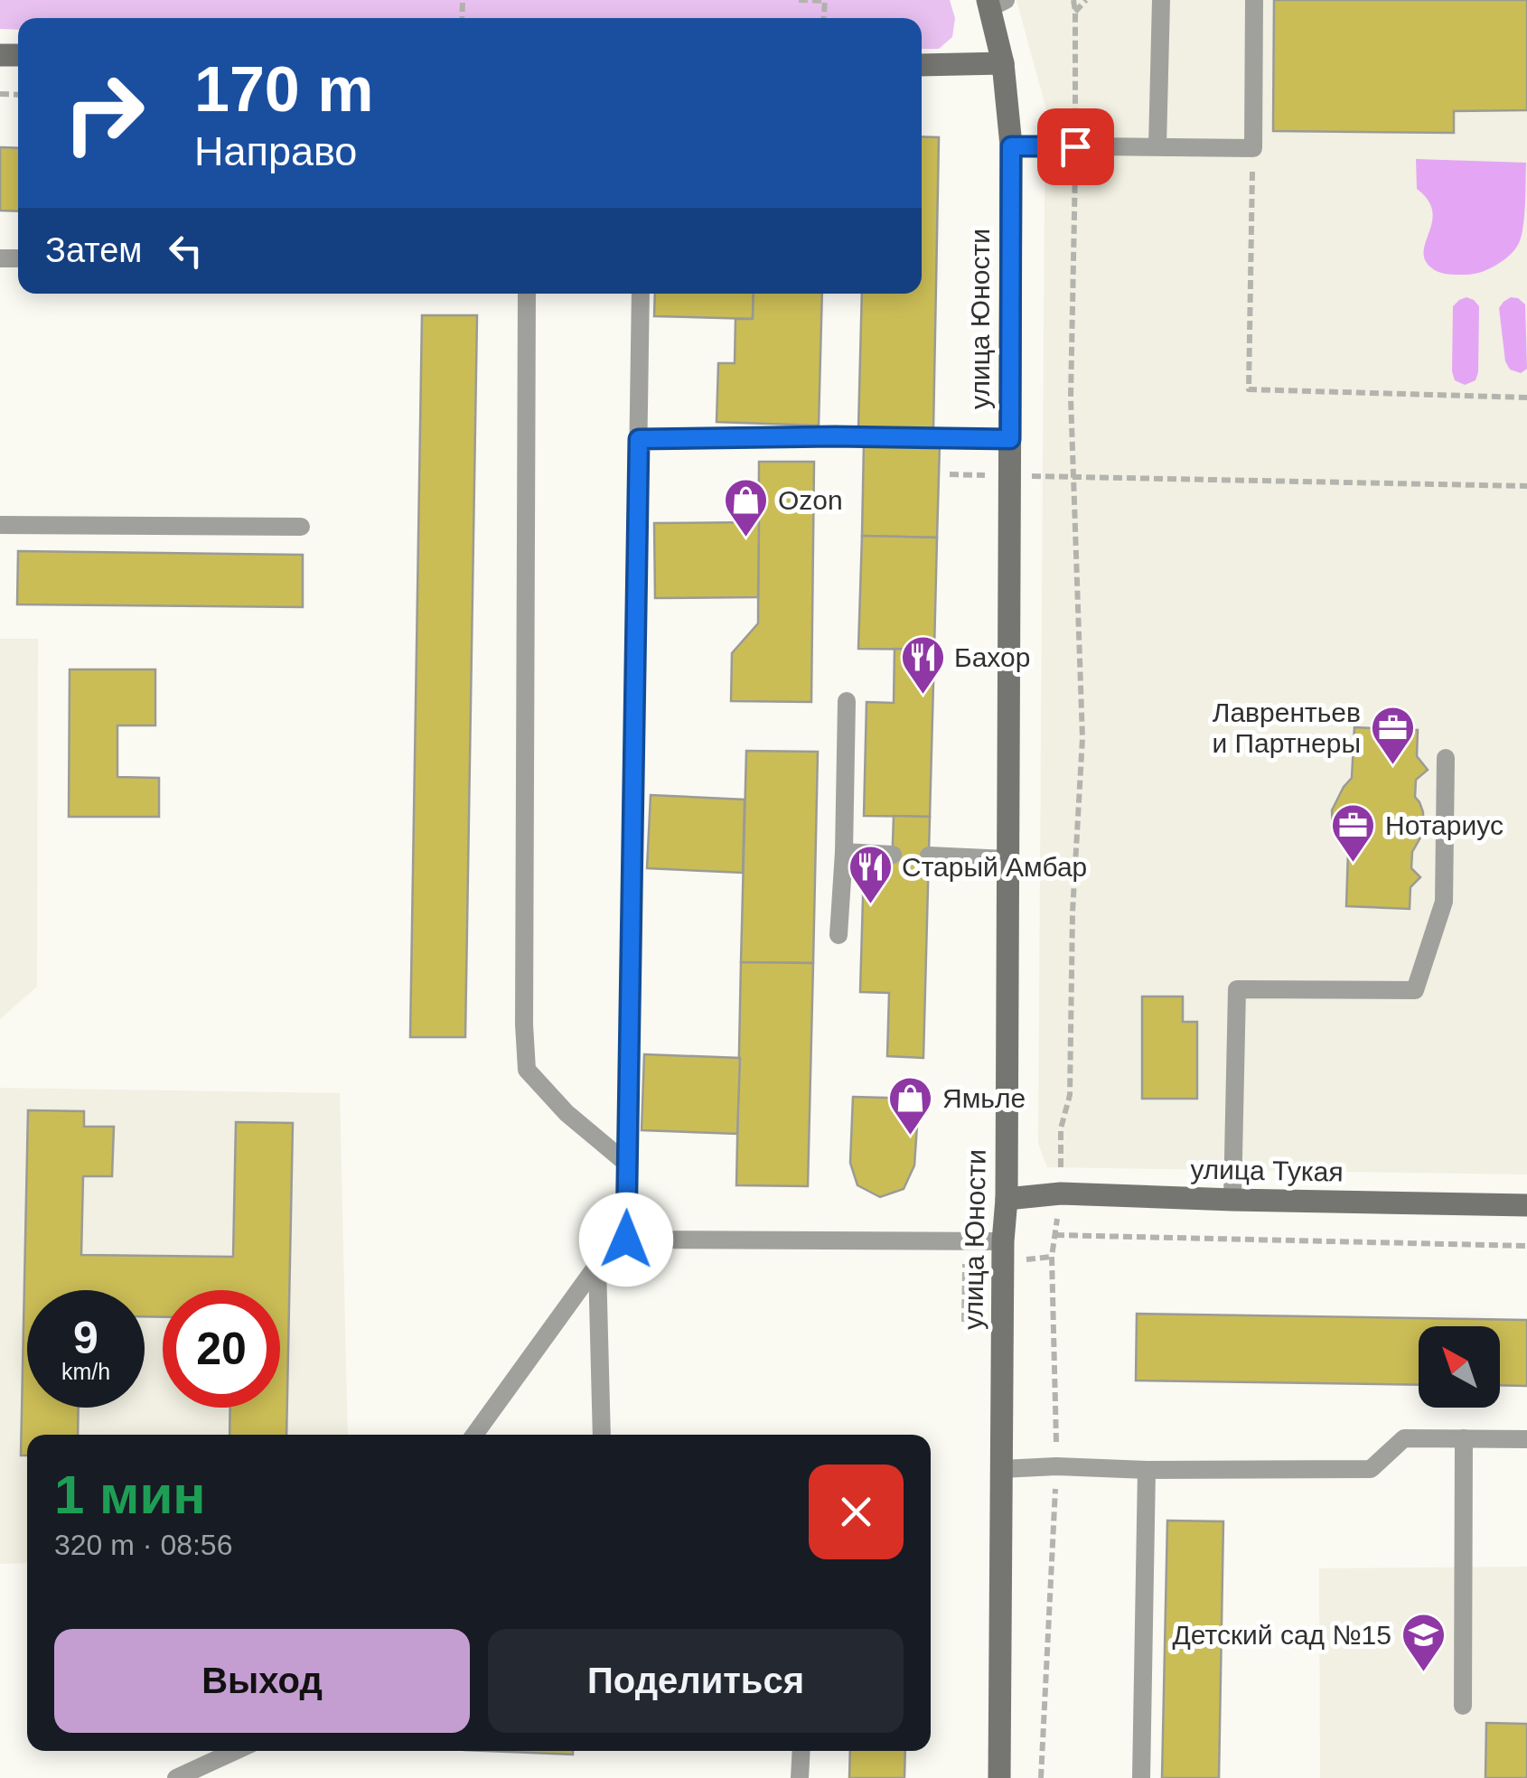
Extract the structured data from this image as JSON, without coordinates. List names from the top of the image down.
{
  "streets": {
    "street": ["улица Юности", "улица Тукая"]
  },
  "crossings": [
    ["улица Юности", "улица Тукая"]
  ],
  "places": {
    "shop": ["Ozon", "Ямьле"],
    "restaurant": ["Бахор", "Старый Амбар"],
    "office": ["Лаврентьев и Партнеры", "Нотариус"],
    "school or university": ["Детский сад №15"]
  },
  "north": "top left",
  "page": {
    "turn": ["170 m", "Направо"],
    "then": "Затем",
    "speed": "9 km/h",
    "limit": "20",
    "heading": ["1 мин", "320 m · 08:56"],
    "buttons": ["Выход", "Поделиться"]
  }
}
